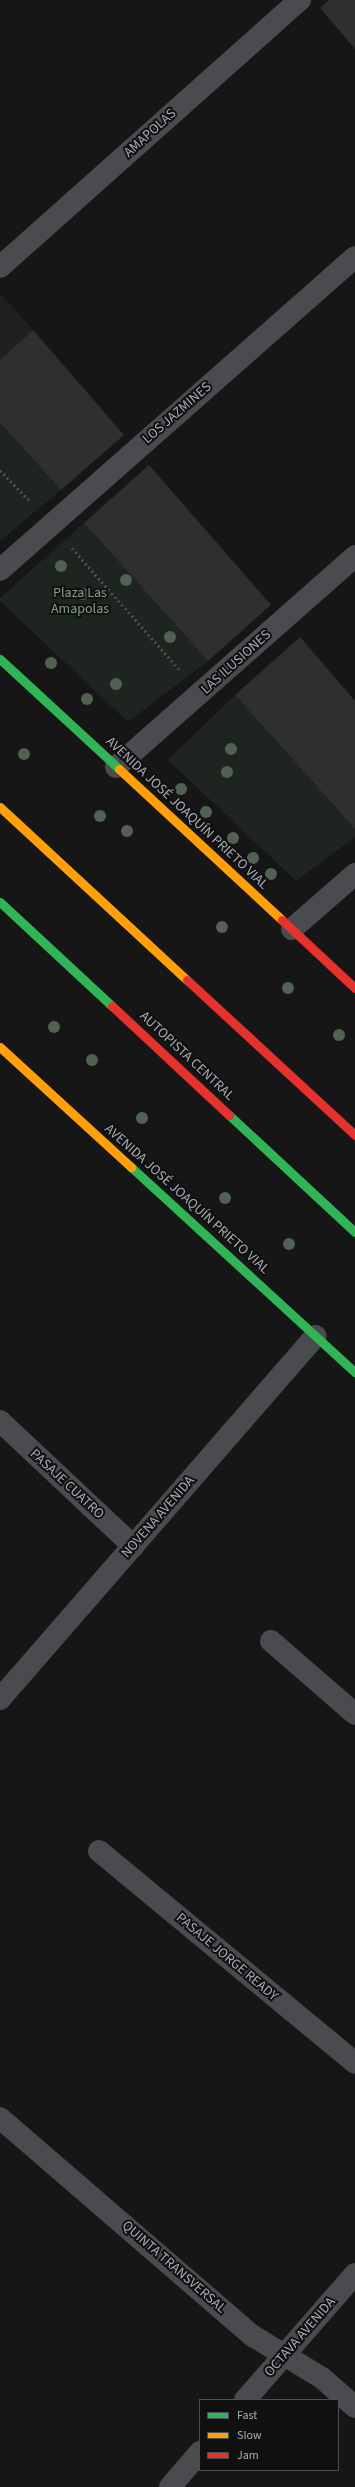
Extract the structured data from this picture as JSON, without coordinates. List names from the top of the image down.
{
  "streets": {
    "main road": ["AVENIDA JOSÉ JOAQUÍN PRIETO VIAL", "AUTOPISTA CENTRAL"],
    "street": [
      "AMAPOLAS",
      "LOS JAZMINES",
      "LAS ILUSIONES",
      "PASAJE CUATRO",
      "NOVENA AVENIDA",
      "PASAJE JORGE READY",
      "QUINTA TRANSVERSAL",
      "OCTAVA AVENIDA"
    ]
  },
  "crossings": [
    ["LAS ILUSIONES", "AVENIDA JOSÉ JOAQUÍN PRIETO VIAL"],
    ["AVENIDA JOSÉ JOAQUÍN PRIETO VIAL", "NOVENA AVENIDA"],
    ["PASAJE CUATRO", "NOVENA AVENIDA"],
    ["QUINTA TRANSVERSAL", "OCTAVA AVENIDA"]
  ],
  "parks": ["Plaza Las Amapolas"],
  "legend": ["Fast", "Slow", "Jam"]
}
